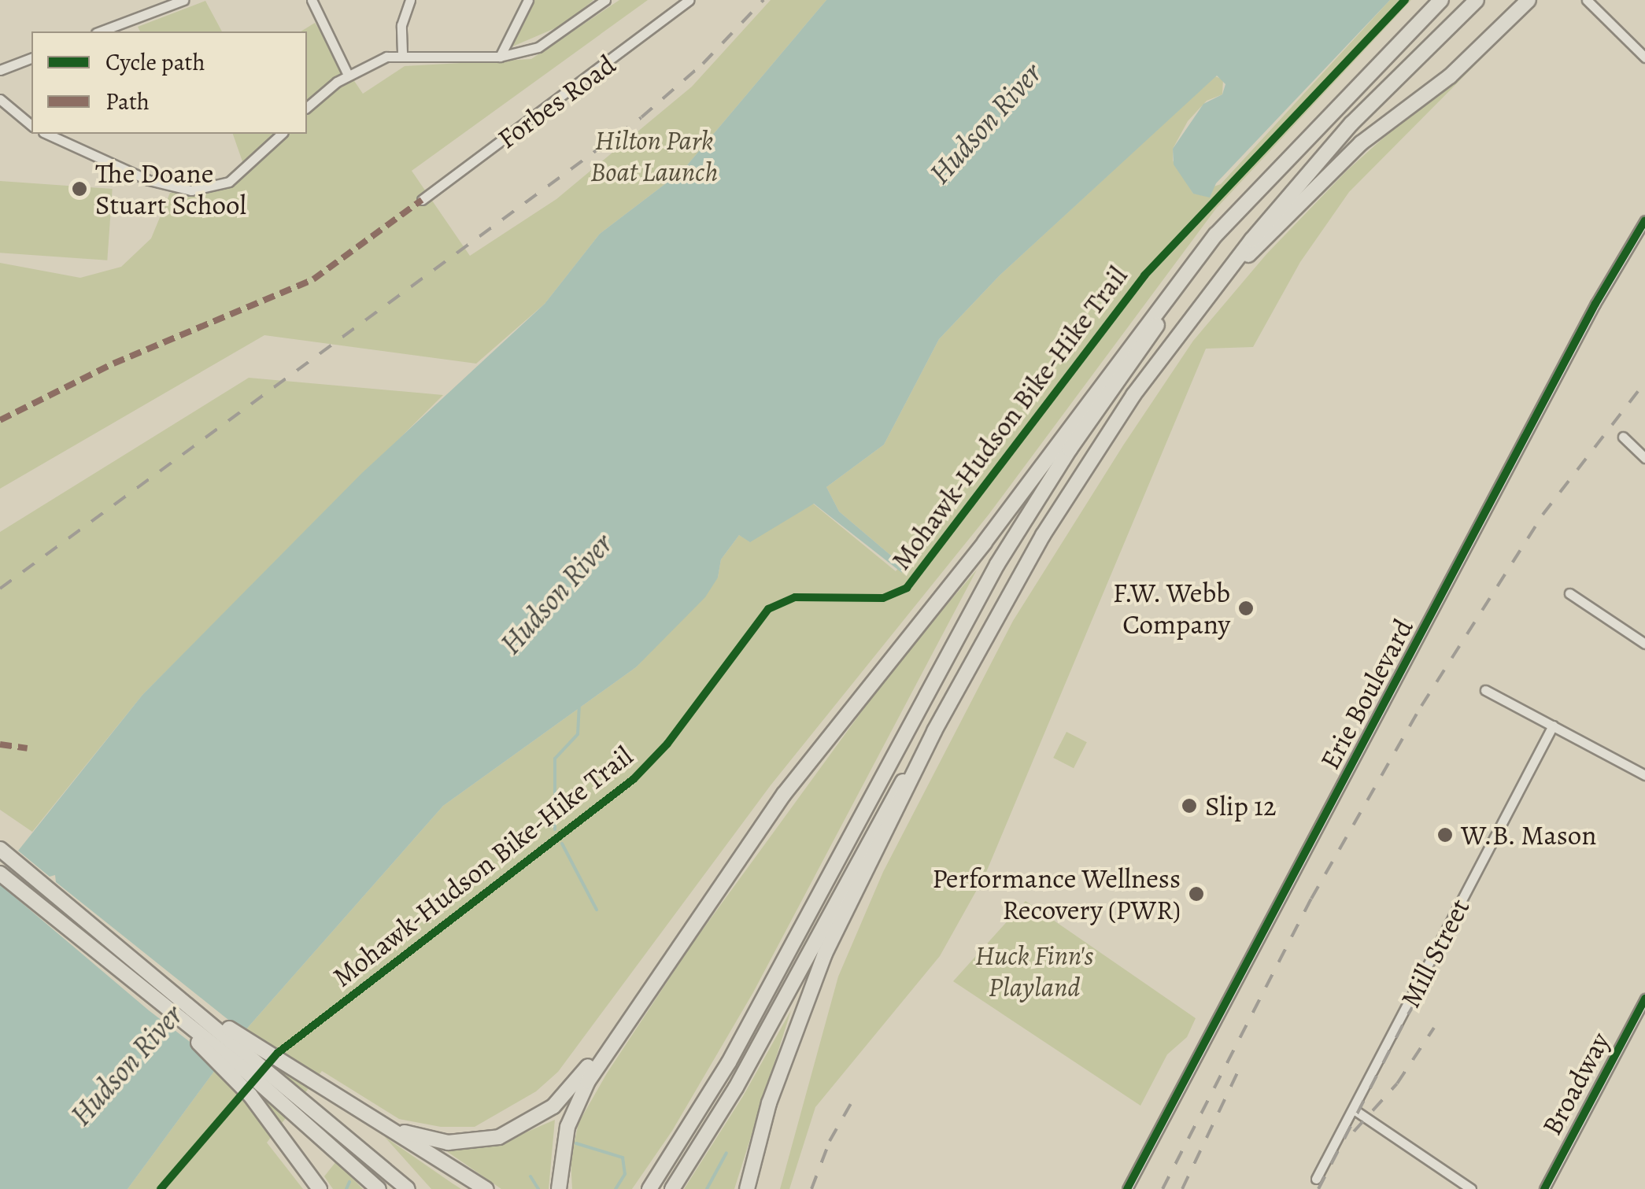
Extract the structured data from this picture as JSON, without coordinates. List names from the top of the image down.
{
  "streets": {
    "street": [
      "Forbes Road",
      "Erie Boulevard",
      "Mill Street",
      "Broadway"
    ],
    "cycle path": ["Mohawk-Hudson Bike-Hike Trail"]
  },
  "water": ["Hudson River"],
  "parks": ["Hilton Park Boat Launch", "Huck Finn's Playland"],
  "places": [
    "The Doane Stuart School",
    "F.W. Webb Company",
    "Slip 12",
    "W.B. Mason",
    "Performance Wellness Recovery (PWR)"
  ],
  "legend": ["Cycle path", "Path"]
}
